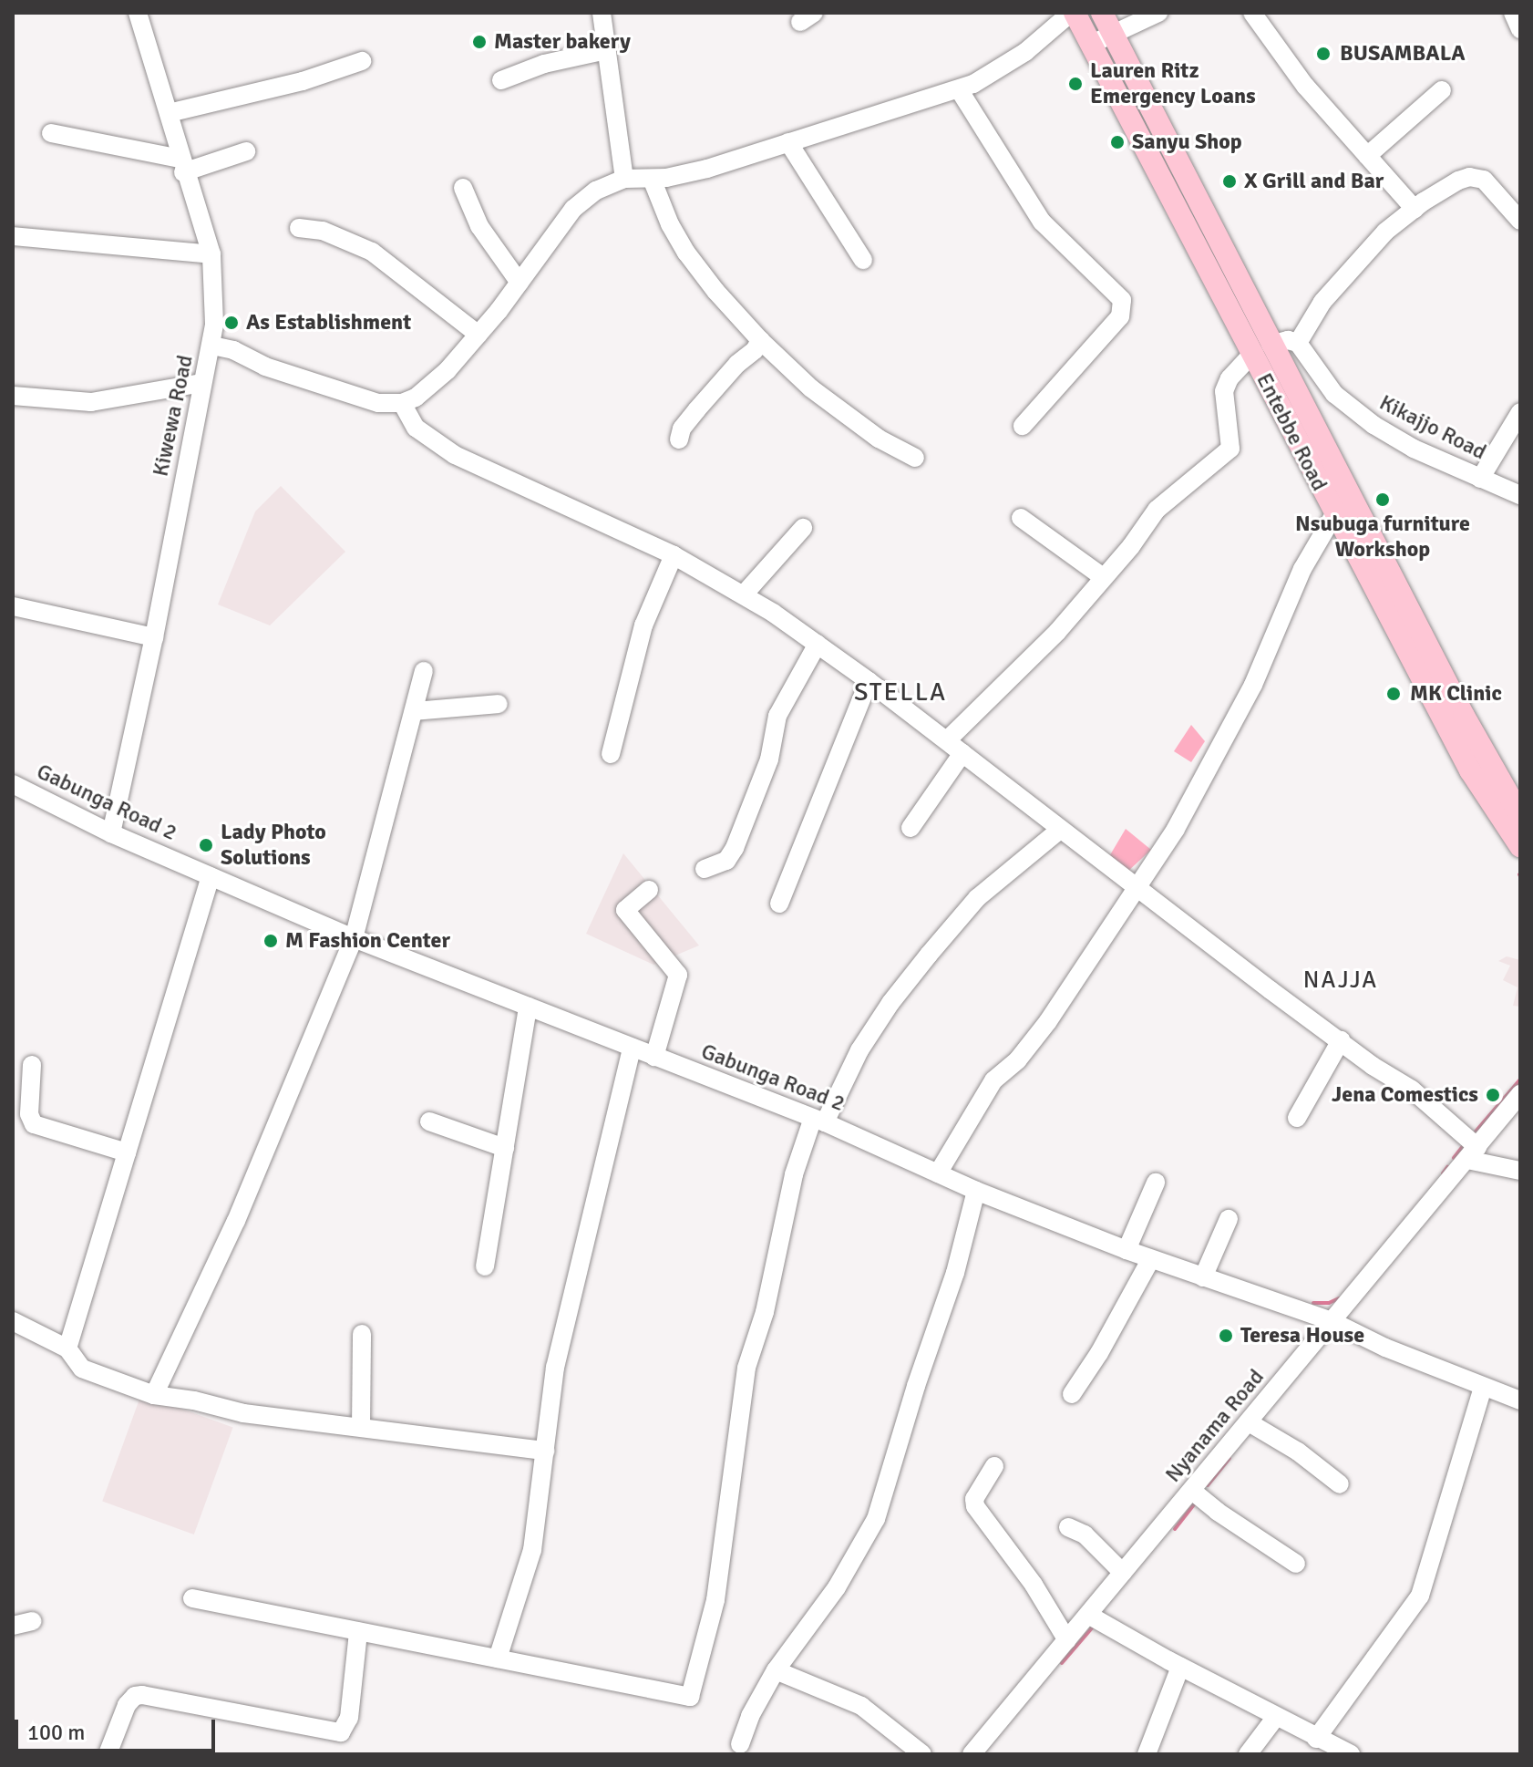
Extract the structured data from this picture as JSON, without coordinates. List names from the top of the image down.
{
  "streets": {
    "main road": ["Entebbe Road"],
    "street": [
      "Kiwewa Road",
      "Kikajjo Road",
      "Gabunga Road 2",
      "Nyanama Road"
    ]
  },
  "crossings": [
    ["Kiwewa Road", "Gabunga Road 2"],
    ["Gabunga Road 2", "Nyanama Road"]
  ],
  "districts": ["STELLA", "NAJJA"],
  "places": [
    "Master bakery",
    "BUSAMBALA",
    "Lauren Ritz Emergency Loans",
    "Sanyu Shop",
    "X Grill and Bar",
    "As Establishment",
    "Nsubuga furniture Workshop",
    "MK Clinic",
    "Lady Photo Solutions",
    "M Fashion Center",
    "Jena Comestics",
    "Teresa House"
  ],
  "scale_bar": "100 m"
}
